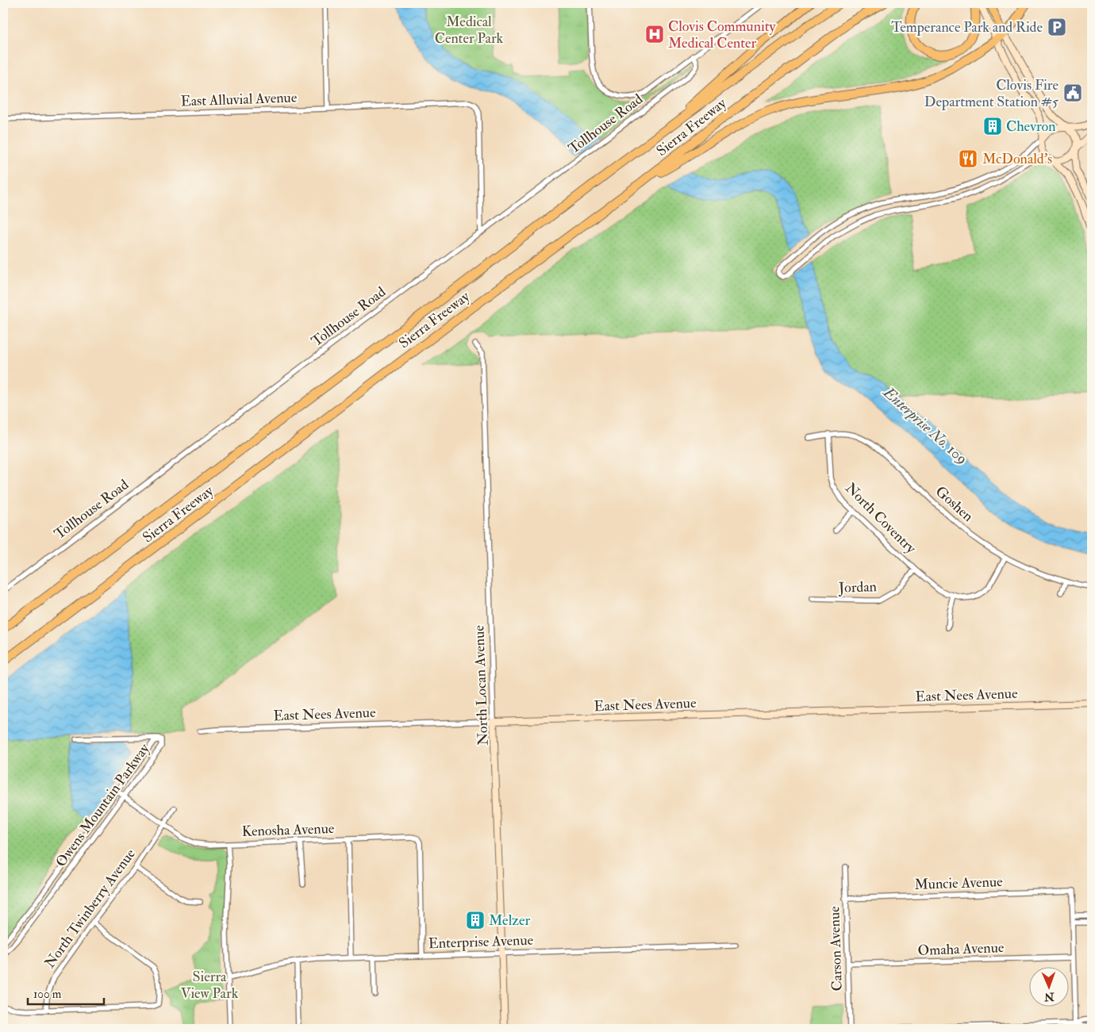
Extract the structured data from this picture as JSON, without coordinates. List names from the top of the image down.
{
  "streets": {
    "highway": ["Sierra Freeway"],
    "street": [
      "East Alluvial Avenue",
      "Tollhouse Road",
      "Goshen",
      "North Coventry",
      "Jordan",
      "North Locan Avenue",
      "East Nees Avenue",
      "Owens Mountain Parkway",
      "Kenosha Avenue",
      "Muncie Avenue",
      "North Twinberry Avenue",
      "Enterprise Avenue",
      "Carson Avenue",
      "Omaha Avenue"
    ]
  },
  "crossings": [
    ["East Alluvial Avenue", "Tollhouse Road"],
    ["Goshen", "North Coventry"],
    ["North Coventry", "Jordan"],
    ["North Locan Avenue", "East Nees Avenue"],
    ["North Locan Avenue", "Enterprise Avenue"],
    ["Owens Mountain Parkway", "Kenosha Avenue"],
    ["Kenosha Avenue", "North Twinberry Avenue"],
    ["Kenosha Avenue", "Enterprise Avenue"],
    ["Muncie Avenue", "Carson Avenue"],
    ["Carson Avenue", "Omaha Avenue"]
  ],
  "water": ["Enterprise No. 109"],
  "parks": ["Medical Center Park", "Sierra View Park"],
  "places": {
    "parking": ["Temperance Park and Ride"],
    "hospital": ["Clovis Community Medical Center"],
    "public building": ["Clovis Fire Department Station #5"],
    "building": ["Chevron", "Melzer"],
    "restaurant": ["McDonald's"]
  },
  "scale_bar": "100 m",
  "north": "bottom"
}
